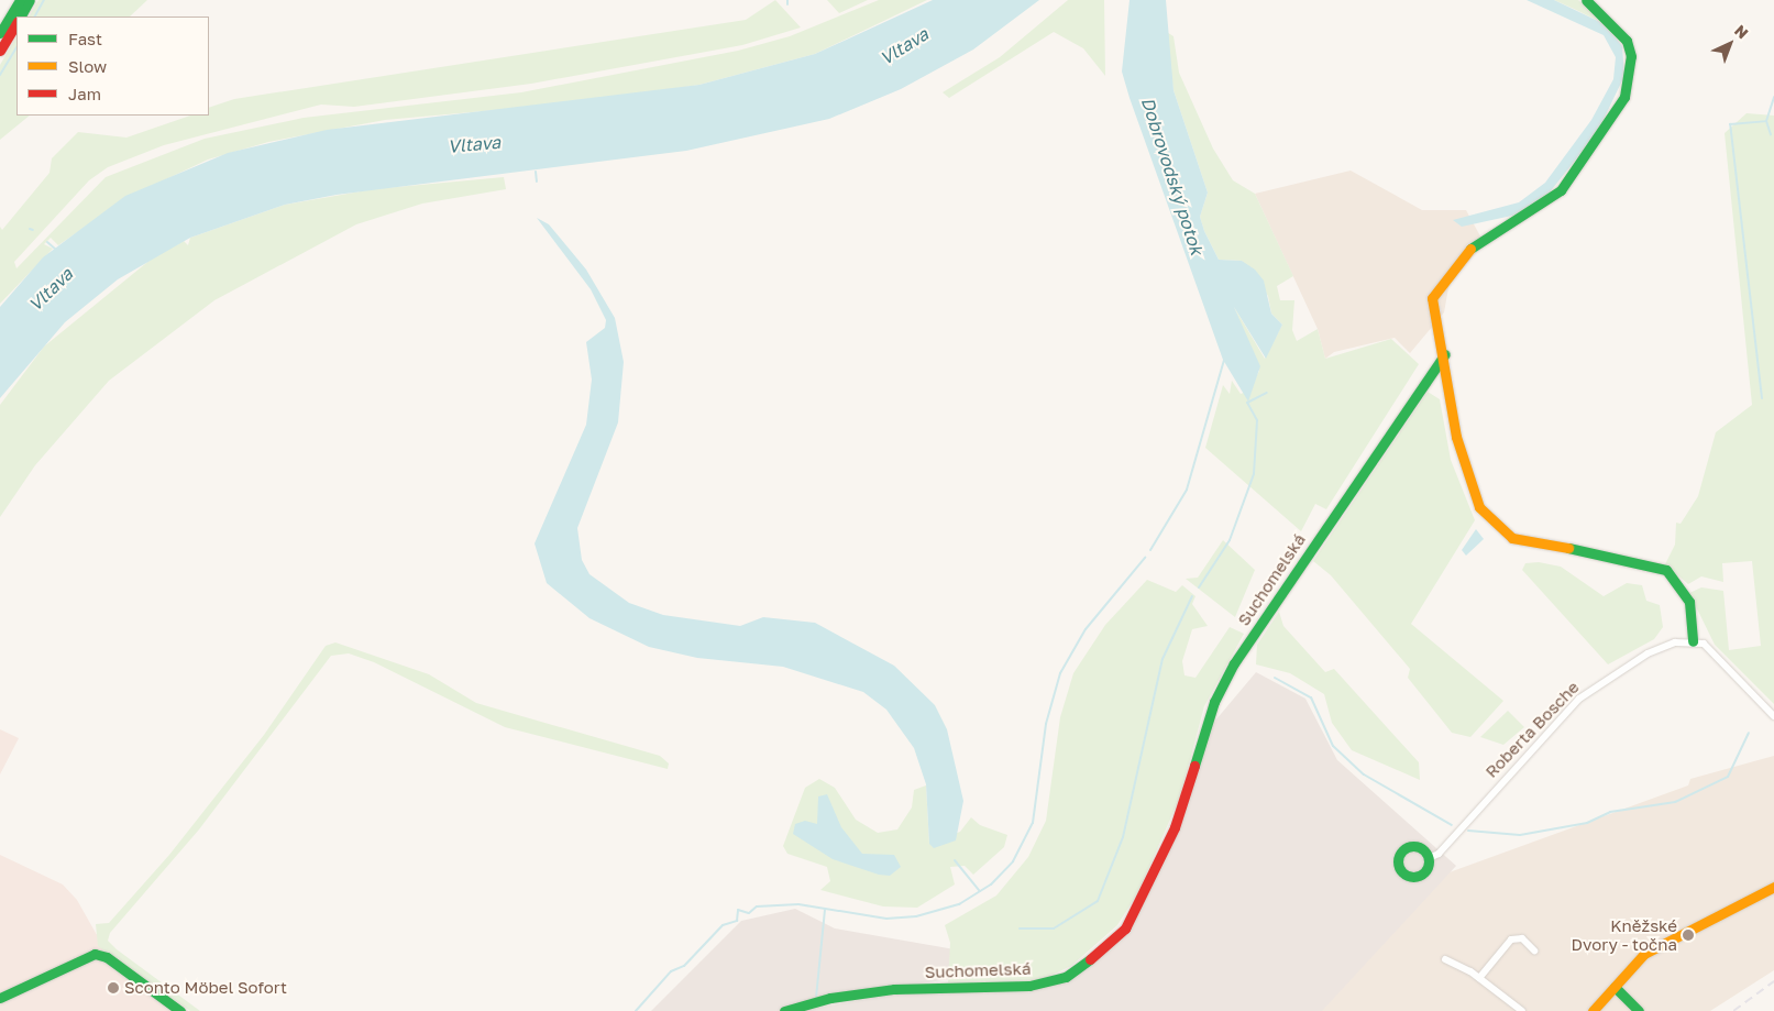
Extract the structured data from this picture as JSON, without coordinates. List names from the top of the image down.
{
  "streets": {
    "street": ["Suchomelská", "Roberta Bosche"]
  },
  "water": ["Vltava", "Dobrovodský potok"],
  "places": ["Kněžské Dvory - točna", "Sconto Möbel Sofort"],
  "legend": ["Fast", "Slow", "Jam"],
  "north": "top right"
}
